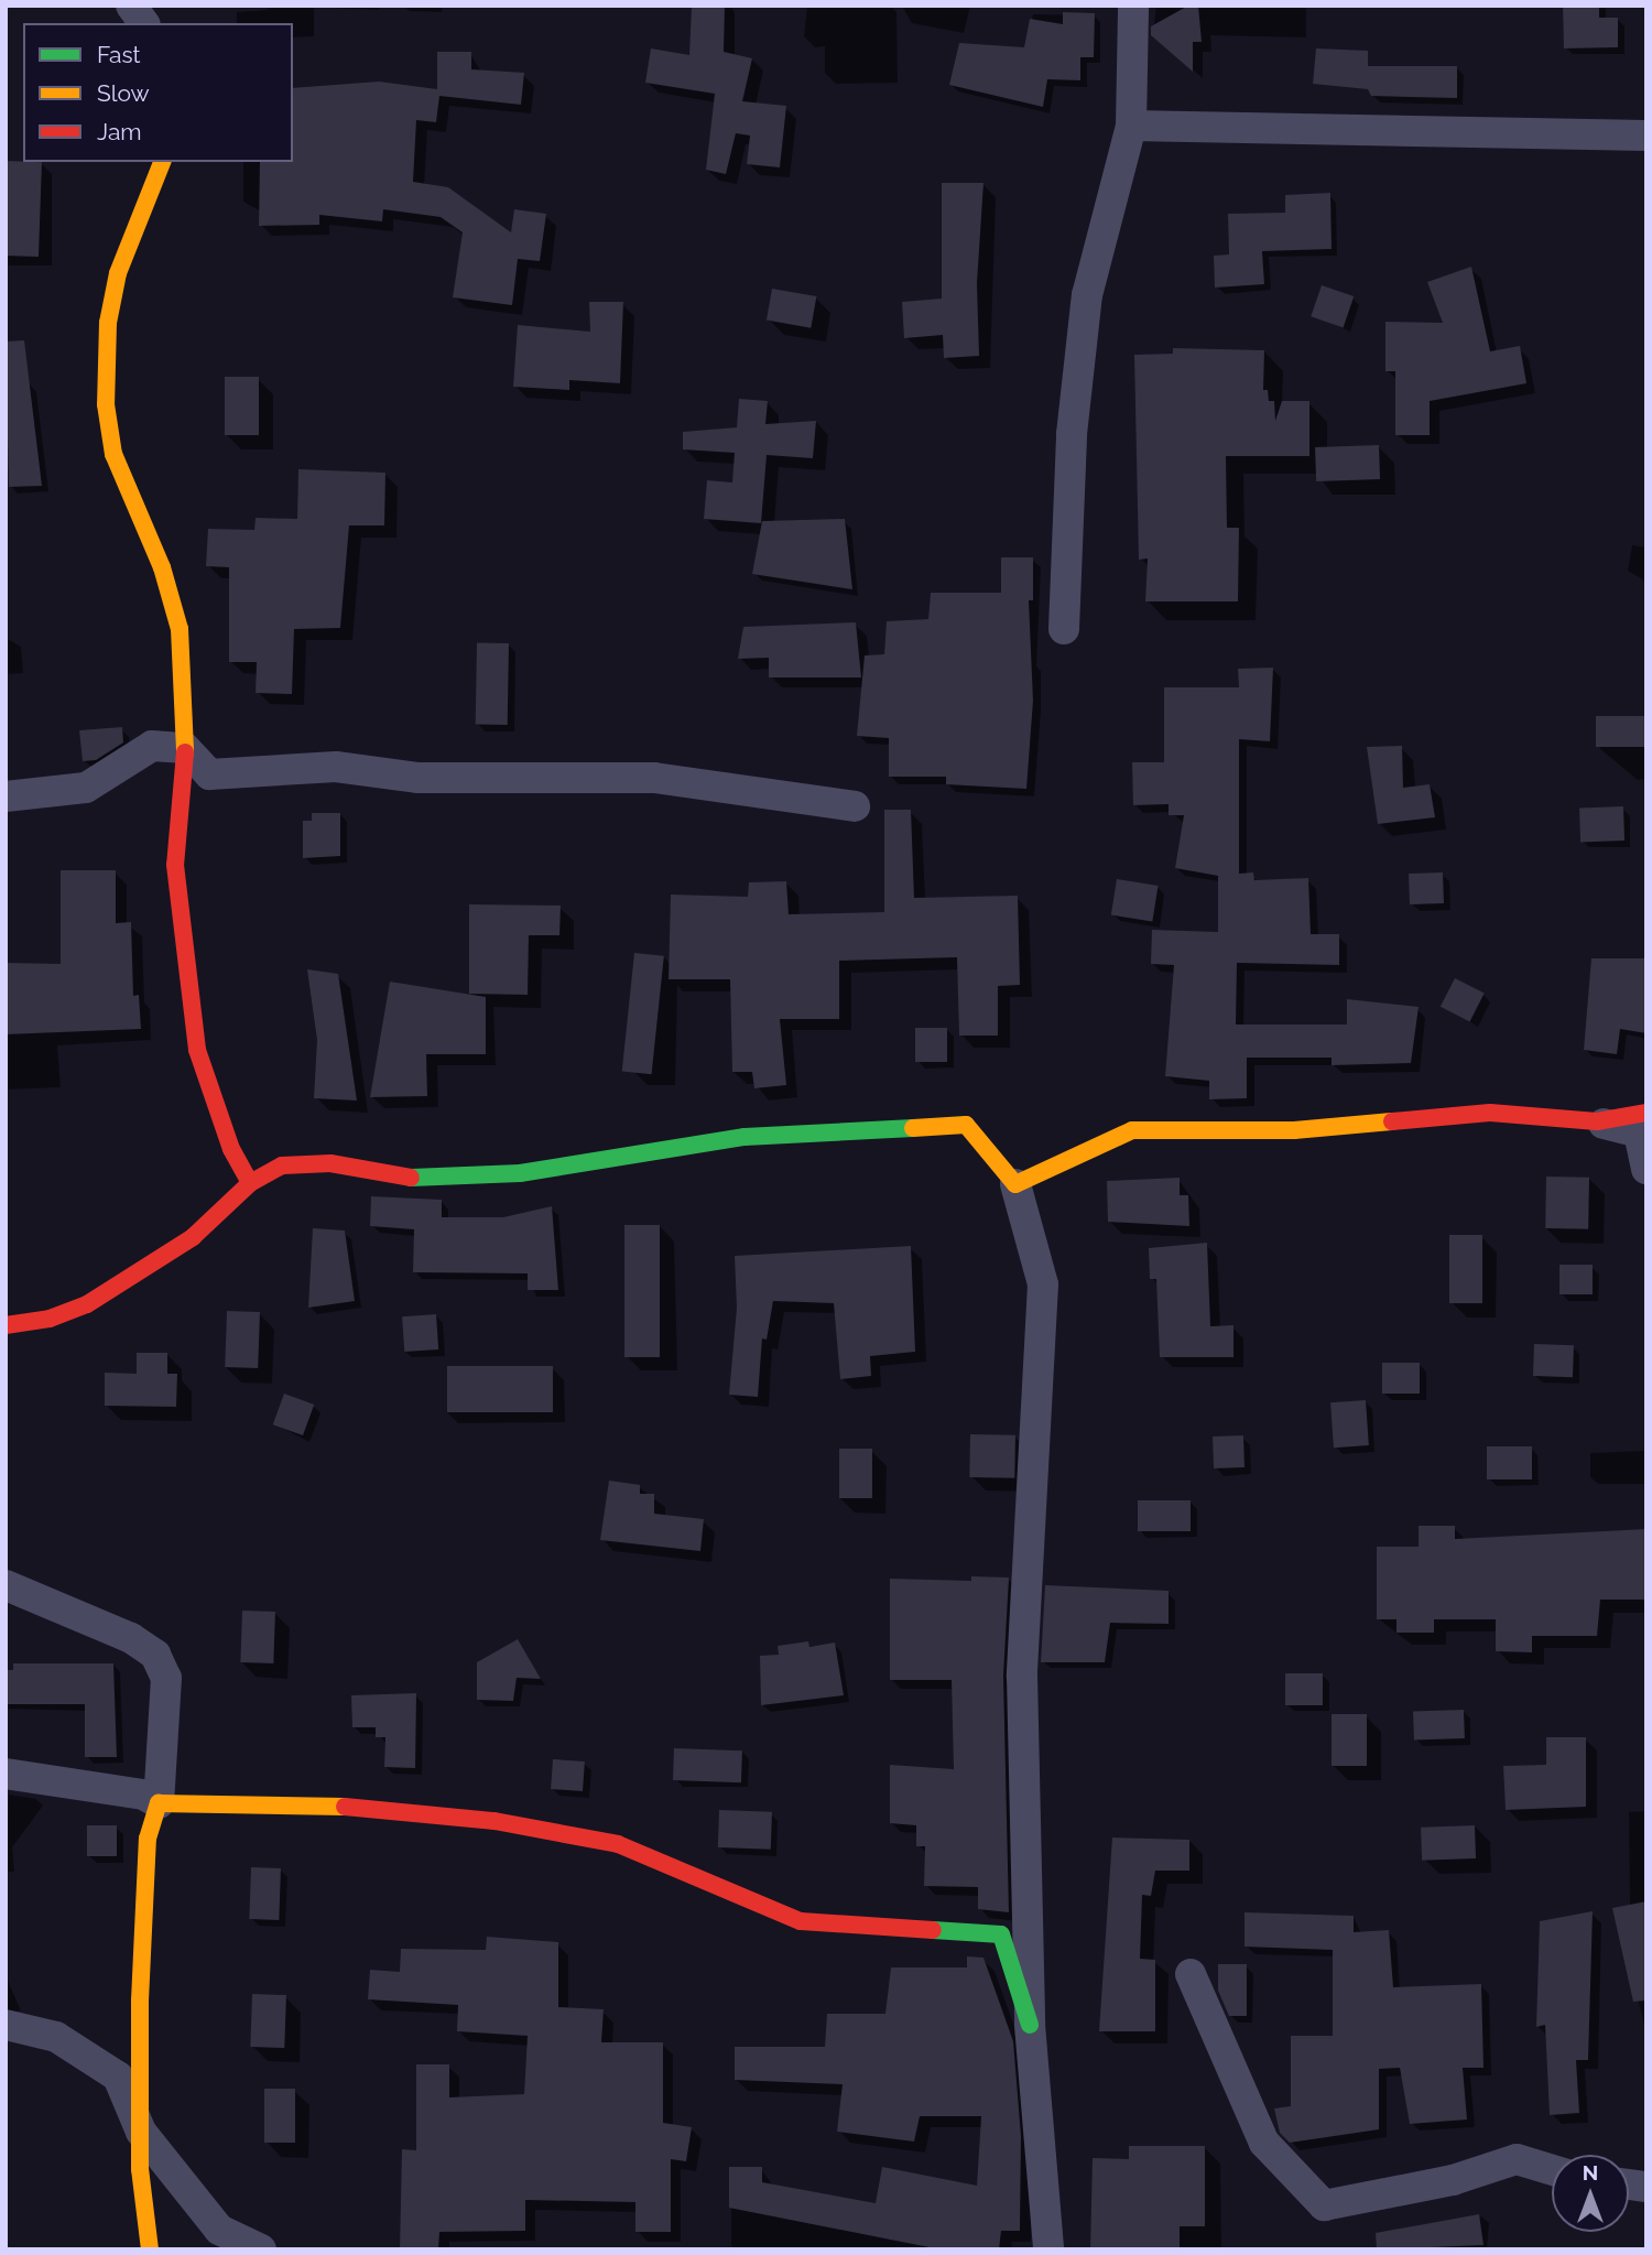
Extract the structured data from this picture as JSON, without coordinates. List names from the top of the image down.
{
  "legend": ["Fast", "Slow", "Jam"],
  "north": "top"
}
